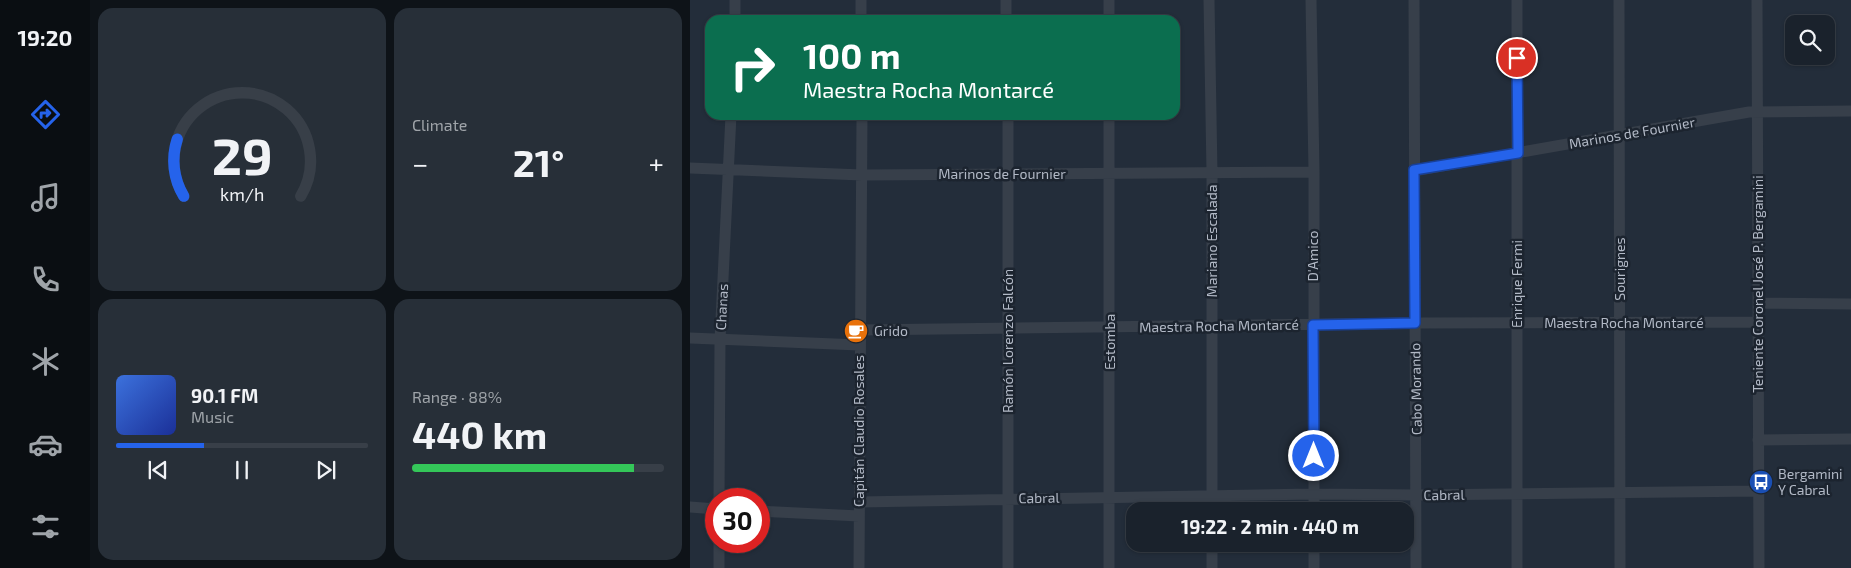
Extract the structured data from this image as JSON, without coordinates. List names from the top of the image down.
{
  "streets": {
    "street": [
      "Marinos de Fournier",
      "Mariano Escalada",
      "D'Amico",
      "Sourignes",
      "Enrique Fermi",
      "Teniente Coronel José P. Bergamini",
      "Chanas",
      "Maestra Rocha Montarcé",
      "Ramón Lorenzo Falcón",
      "Estomba",
      "Cabo Morando",
      "Capitán Claudio Rosales",
      "Cabral"
    ]
  },
  "crossings": [
    ["Marinos de Fournier", "Mariano Escalada"],
    ["Marinos de Fournier", "D'Amico"],
    ["Marinos de Fournier", "Sourignes"],
    ["Marinos de Fournier", "Enrique Fermi"],
    ["Marinos de Fournier", "Teniente Coronel José P. Bergamini"],
    ["Marinos de Fournier", "Chanas"],
    ["Marinos de Fournier", "Ramón Lorenzo Falcón"],
    ["Marinos de Fournier", "Estomba"],
    ["Marinos de Fournier", "Cabo Morando"],
    ["Marinos de Fournier", "Capitán Claudio Rosales"],
    ["Mariano Escalada", "Maestra Rocha Montarcé"],
    ["Mariano Escalada", "Cabral"],
    ["D'Amico", "Maestra Rocha Montarcé"],
    ["D'Amico", "Cabral"],
    ["Sourignes", "Maestra Rocha Montarcé"],
    ["Sourignes", "Cabral"],
    ["Enrique Fermi", "Maestra Rocha Montarcé"],
    ["Enrique Fermi", "Cabral"],
    ["Teniente Coronel José P. Bergamini", "Maestra Rocha Montarcé"],
    ["Teniente Coronel José P. Bergamini", "Cabral"],
    ["Maestra Rocha Montarcé", "Ramón Lorenzo Falcón"],
    ["Maestra Rocha Montarcé", "Estomba"],
    ["Maestra Rocha Montarcé", "Cabo Morando"],
    ["Maestra Rocha Montarcé", "Capitán Claudio Rosales"],
    ["Ramón Lorenzo Falcón", "Cabral"],
    ["Estomba", "Cabral"],
    ["Cabo Morando", "Cabral"],
    ["Capitán Claudio Rosales", "Cabral"]
  ],
  "places": {
    "cafe": ["Grido"],
    "bus stop": ["Bergamini Y Cabral"]
  },
  "page": {
    "tabs": "19:20",
    "tile": [
      "Climate",
      ["Range · 88%", "440 km"]
    ],
    "turn": ["100 m", "Maestra Rocha Montarcé"],
    "heat": ["−", "21°", "+"],
    "song": ["90.1 FM", "Music"],
    "limit": "30",
    "trip": "19:22 · 2 min · 440 m",
    "gauge": ["29", "km/h"]
  }
}
